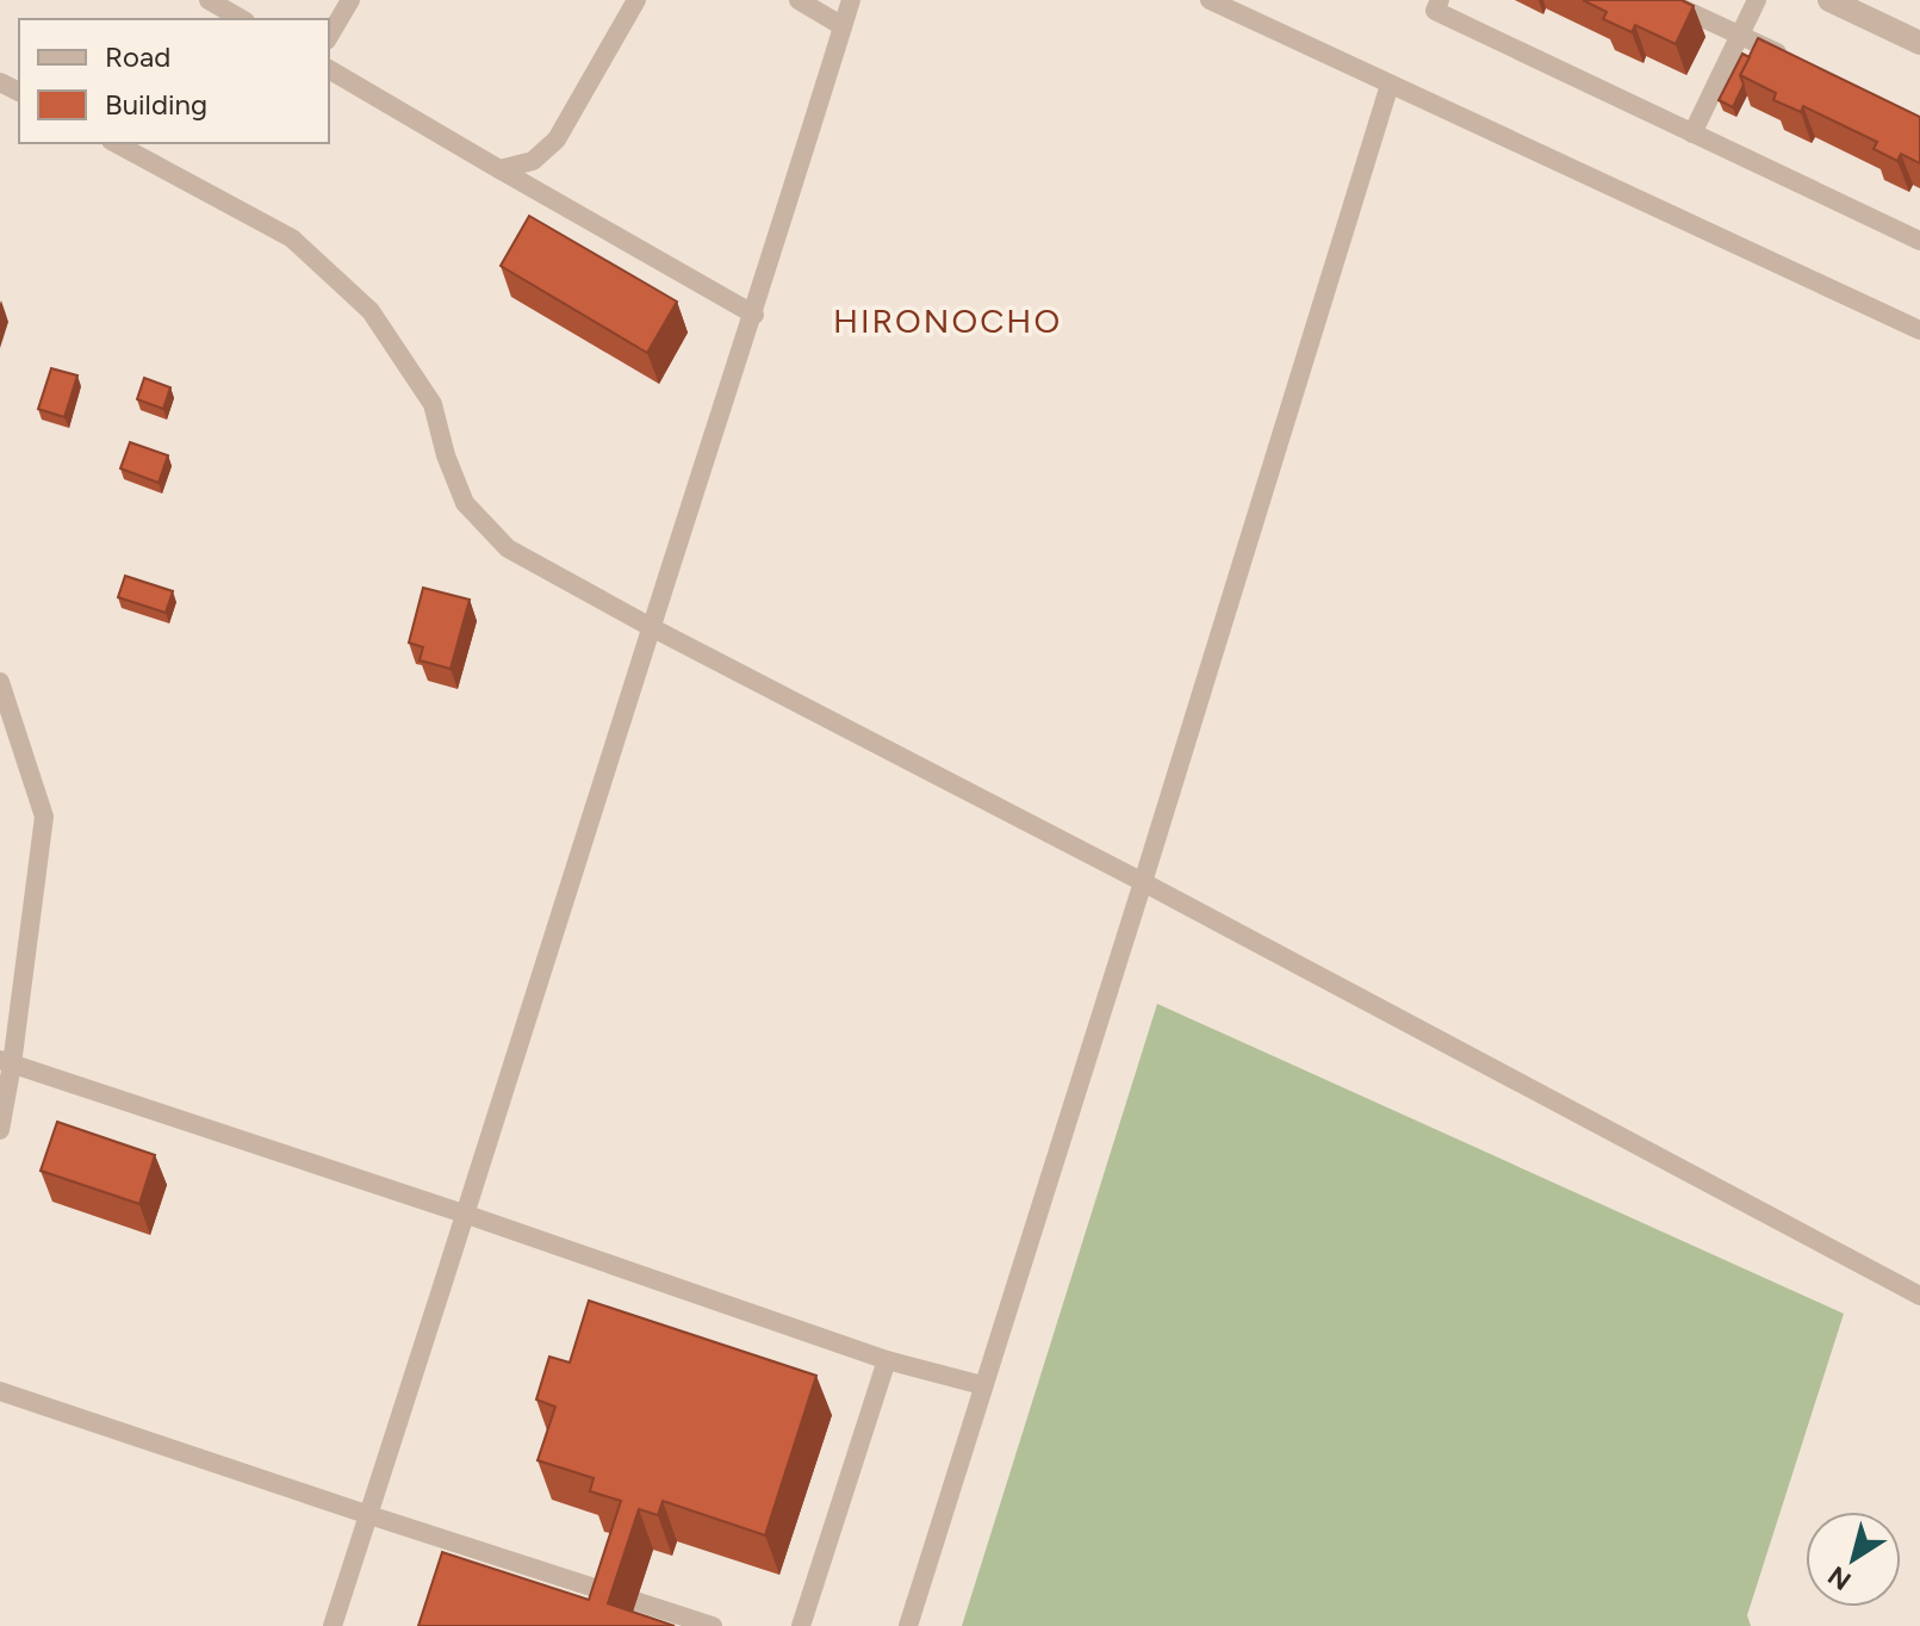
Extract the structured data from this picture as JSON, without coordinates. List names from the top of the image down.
{
  "districts": ["HIRONOCHO"],
  "legend": ["Road", "Building"],
  "north": "bottom left"
}
